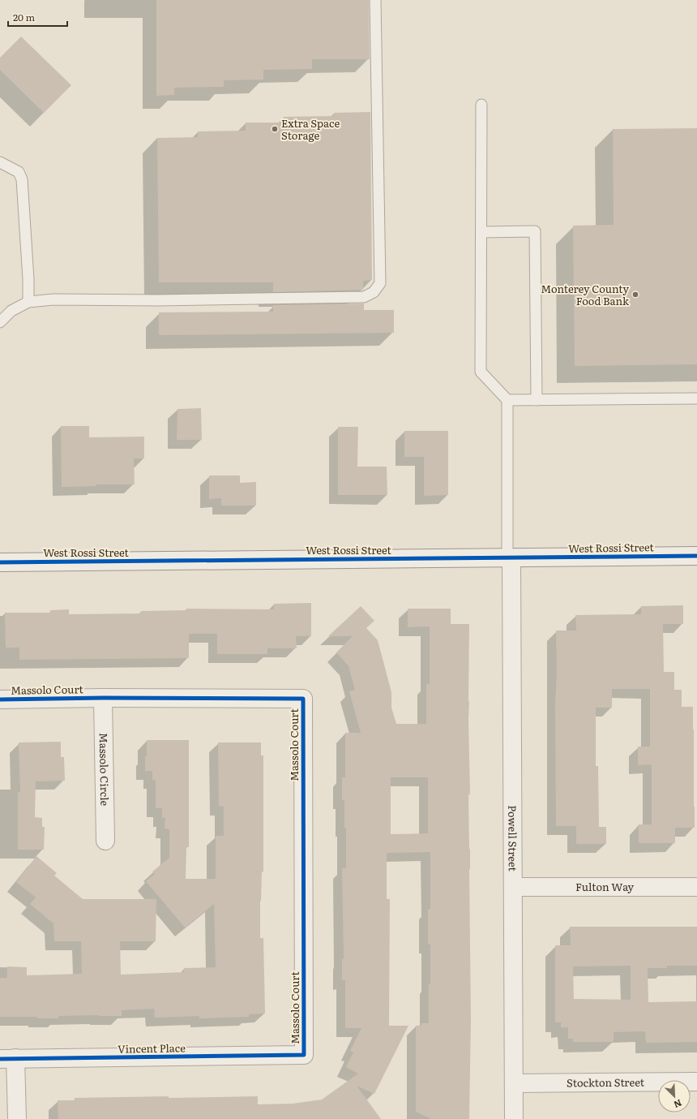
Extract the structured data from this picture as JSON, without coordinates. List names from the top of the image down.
{
  "streets": {
    "street": [
      "West Rossi Street",
      "Massolo Court",
      "Massolo Circle",
      "Powell Street",
      "Fulton Way",
      "Vincent Place",
      "Stockton Street"
    ]
  },
  "crossings": [
    ["West Rossi Street", "Powell Street"],
    ["Massolo Court", "Massolo Circle"],
    ["Massolo Court", "Vincent Place"],
    ["Powell Street", "Fulton Way"],
    ["Powell Street", "Stockton Street"]
  ],
  "places": ["Extra Space Storage", "Monterey County Food Bank"],
  "scale_bar": "20 m",
  "north": "bottom right"
}
